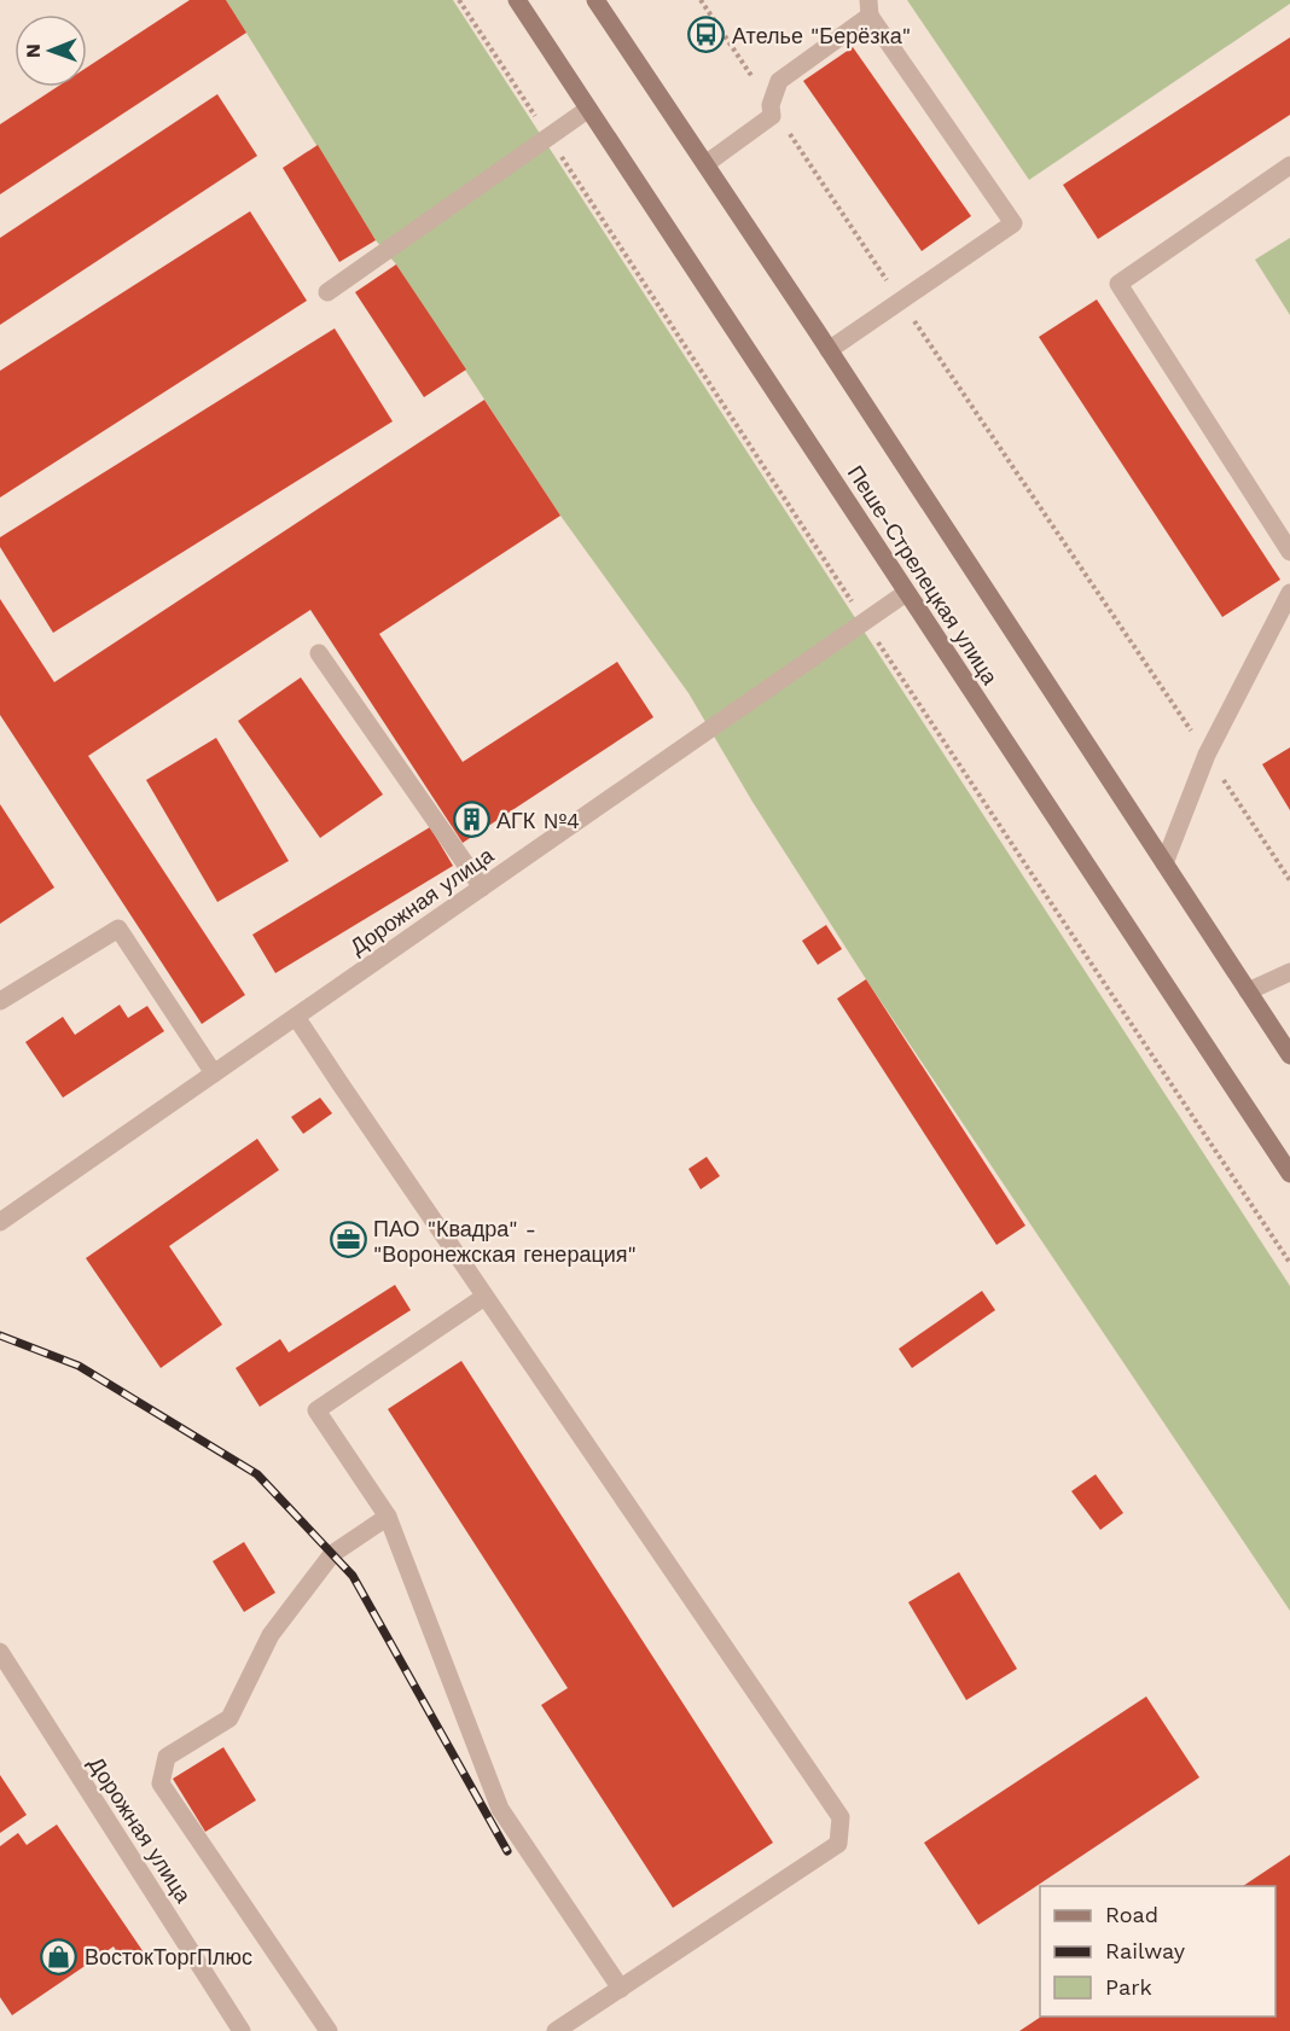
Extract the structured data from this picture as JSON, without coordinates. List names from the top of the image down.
{
  "streets": {
    "main road": ["Пеше-Стрелецкая улица"],
    "street": ["Дорожная улица"]
  },
  "crossings": [
    ["Пеше-Стрелецкая улица", "Дорожная улица"]
  ],
  "places": {
    "bus stop": ["Ателье \"Берёзка\""],
    "building": ["АГК №4"],
    "office": ["ПАО \"Квадра\" - \"Воронежская генерация\""],
    "shop": ["ВостокТоргПлюс"]
  },
  "legend": ["Road", "Railway", "Park"],
  "north": "left"
}
